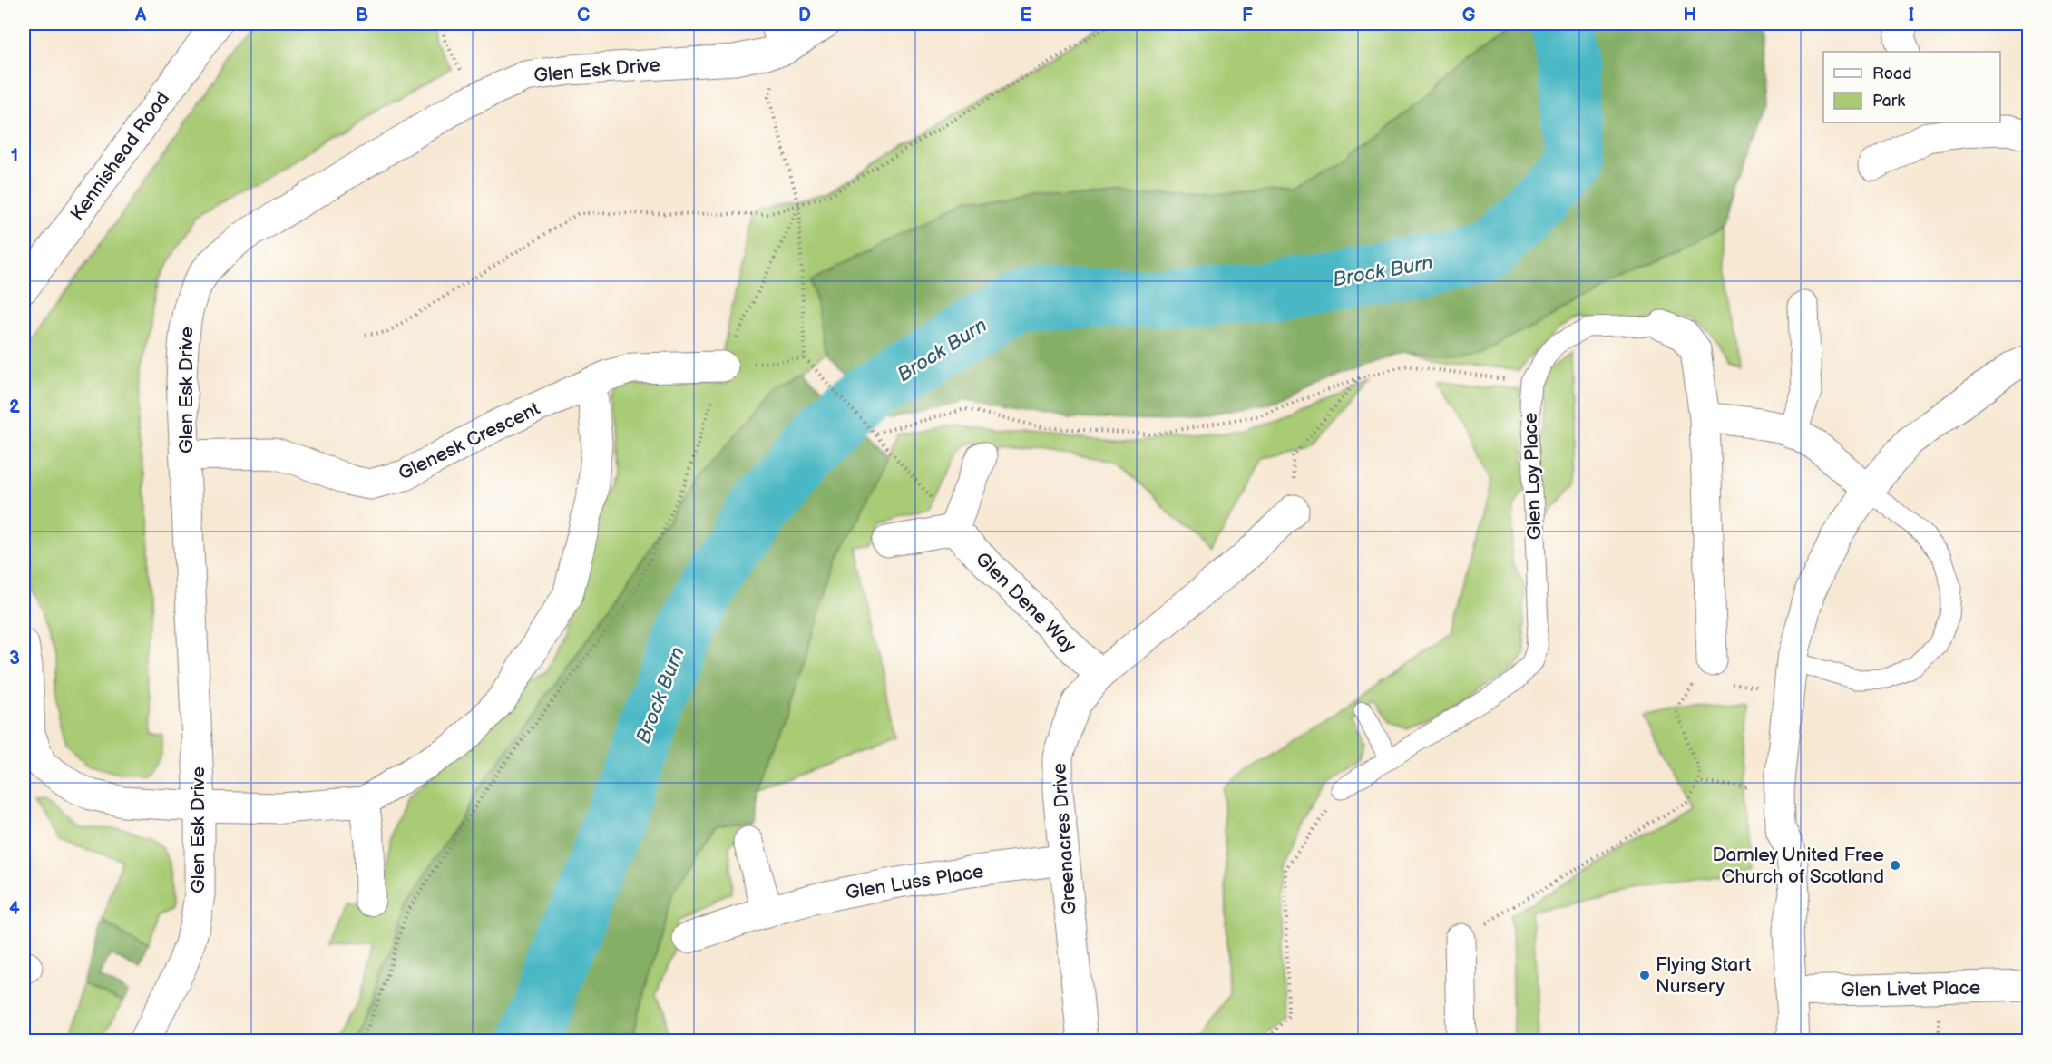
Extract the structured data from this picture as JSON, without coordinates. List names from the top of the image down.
{
  "streets": {
    "street": [
      "Glen Esk Drive",
      "Kennishead Road",
      "Glenesk Crescent",
      "Glen Loy Place",
      "Glen Dene Way",
      "Greenacres Drive",
      "Glen Luss Place",
      "Glen Livet Place"
    ]
  },
  "crossings": [
    ["Glen Esk Drive", "Glenesk Crescent"],
    ["Glen Dene Way", "Greenacres Drive"],
    ["Greenacres Drive", "Glen Luss Place"]
  ],
  "water": ["Brock Burn"],
  "places": ["Darnley United Free Church of Scotland", "Flying Start Nursery"],
  "legend": ["Road", "Park"],
  "grid": {
    "columns": [
      "A",
      "B",
      "C",
      "D",
      "E",
      "F",
      "G",
      "H",
      "I"
    ],
    "rows": [
      "1",
      "2",
      "3",
      "4"
    ]
  }
}
